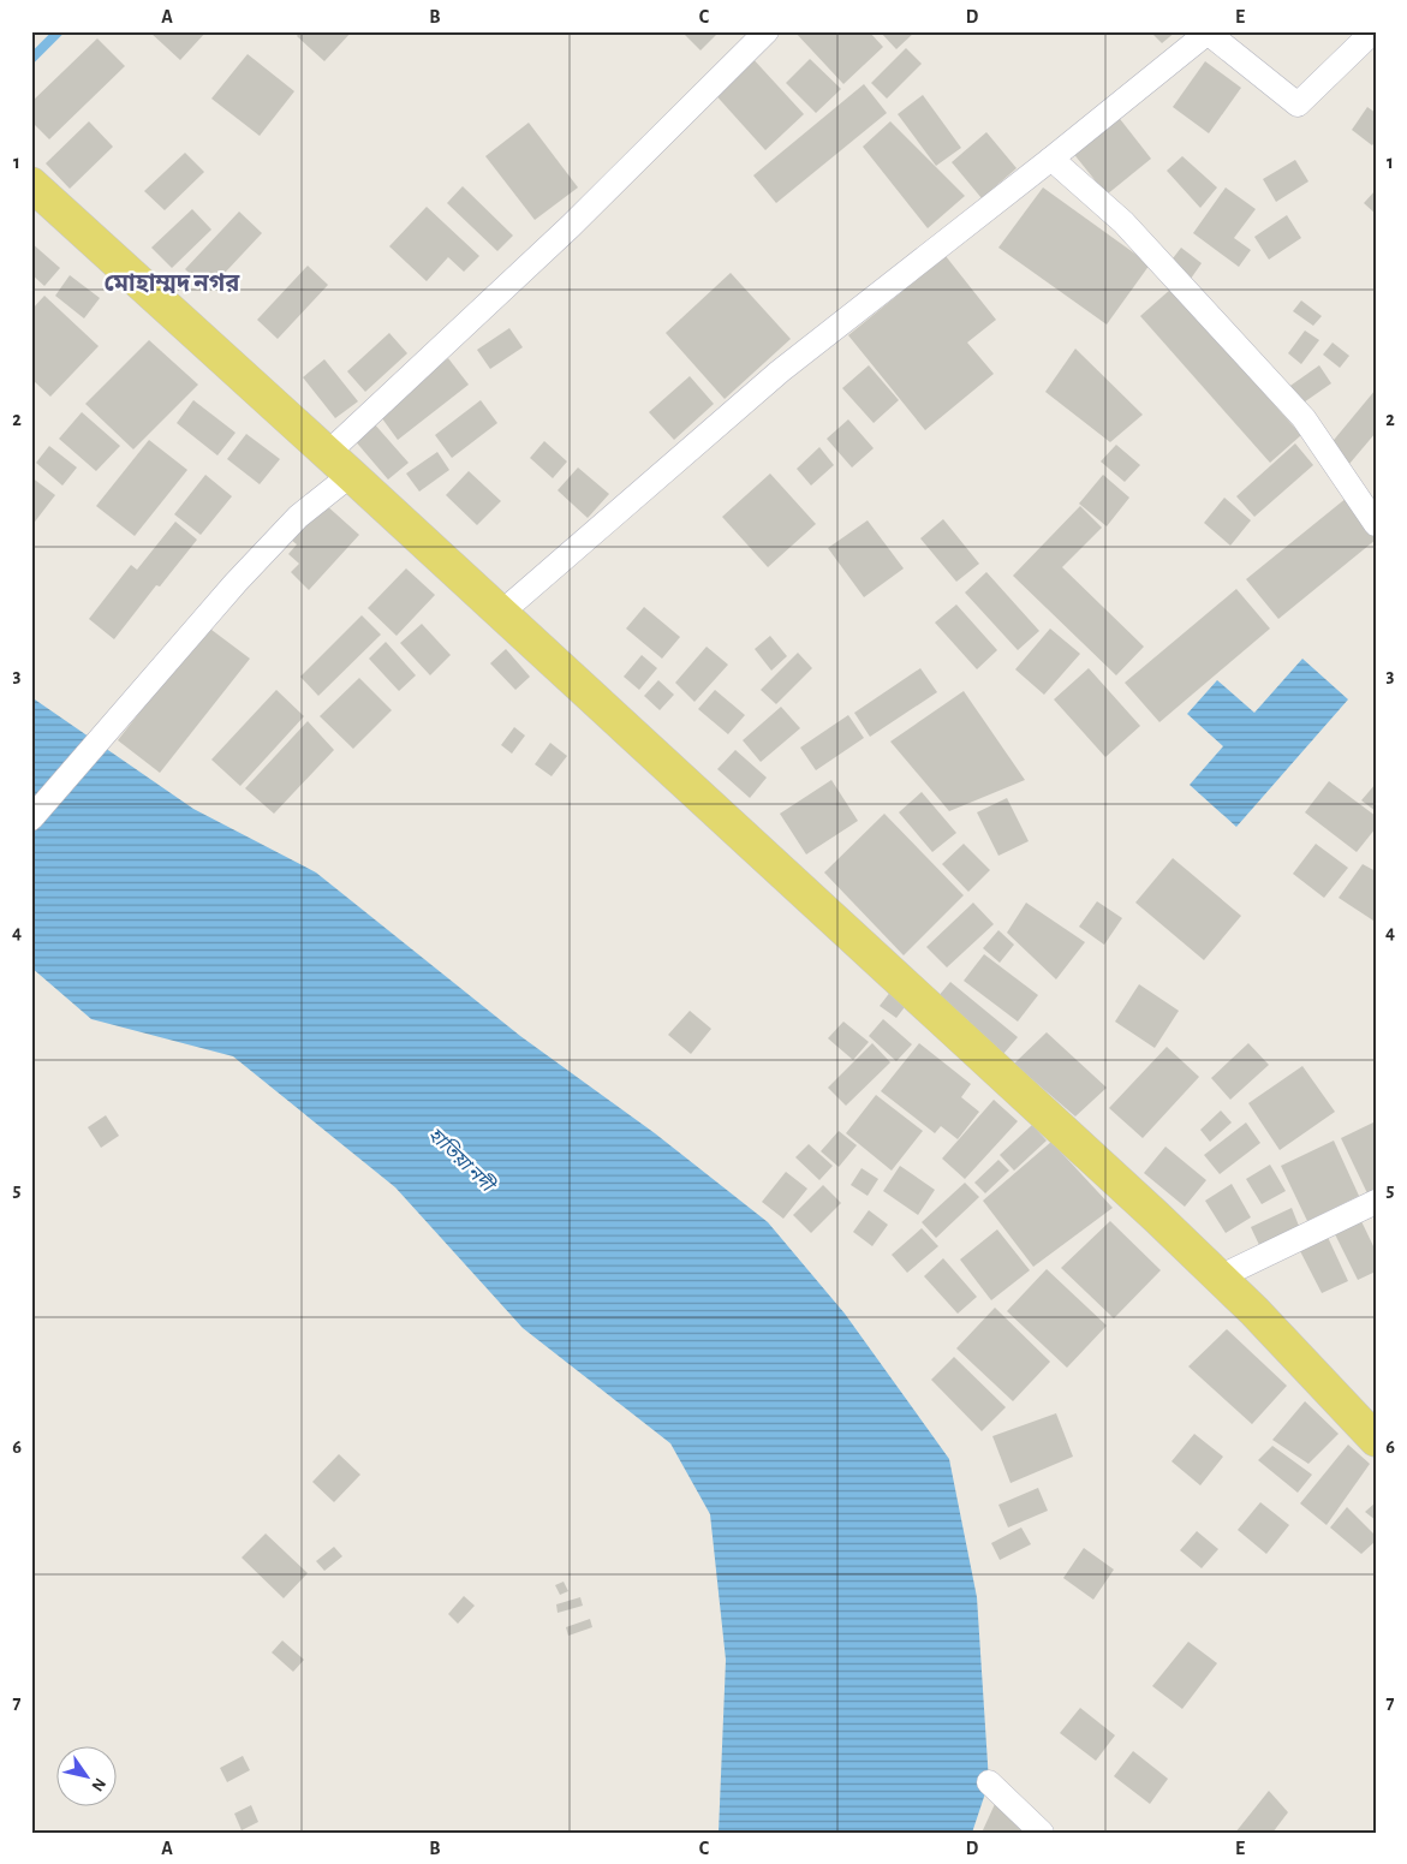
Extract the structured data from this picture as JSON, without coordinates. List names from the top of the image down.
{
  "districts": ["মোহাম্মদ নগর"],
  "water": ["হাতিয়া নদী"],
  "north": "bottom right",
  "grid": {
    "columns": [
      "A",
      "B",
      "C",
      "D",
      "E"
    ],
    "rows": [
      "1",
      "2",
      "3",
      "4",
      "5",
      "6",
      "7"
    ]
  }
}
